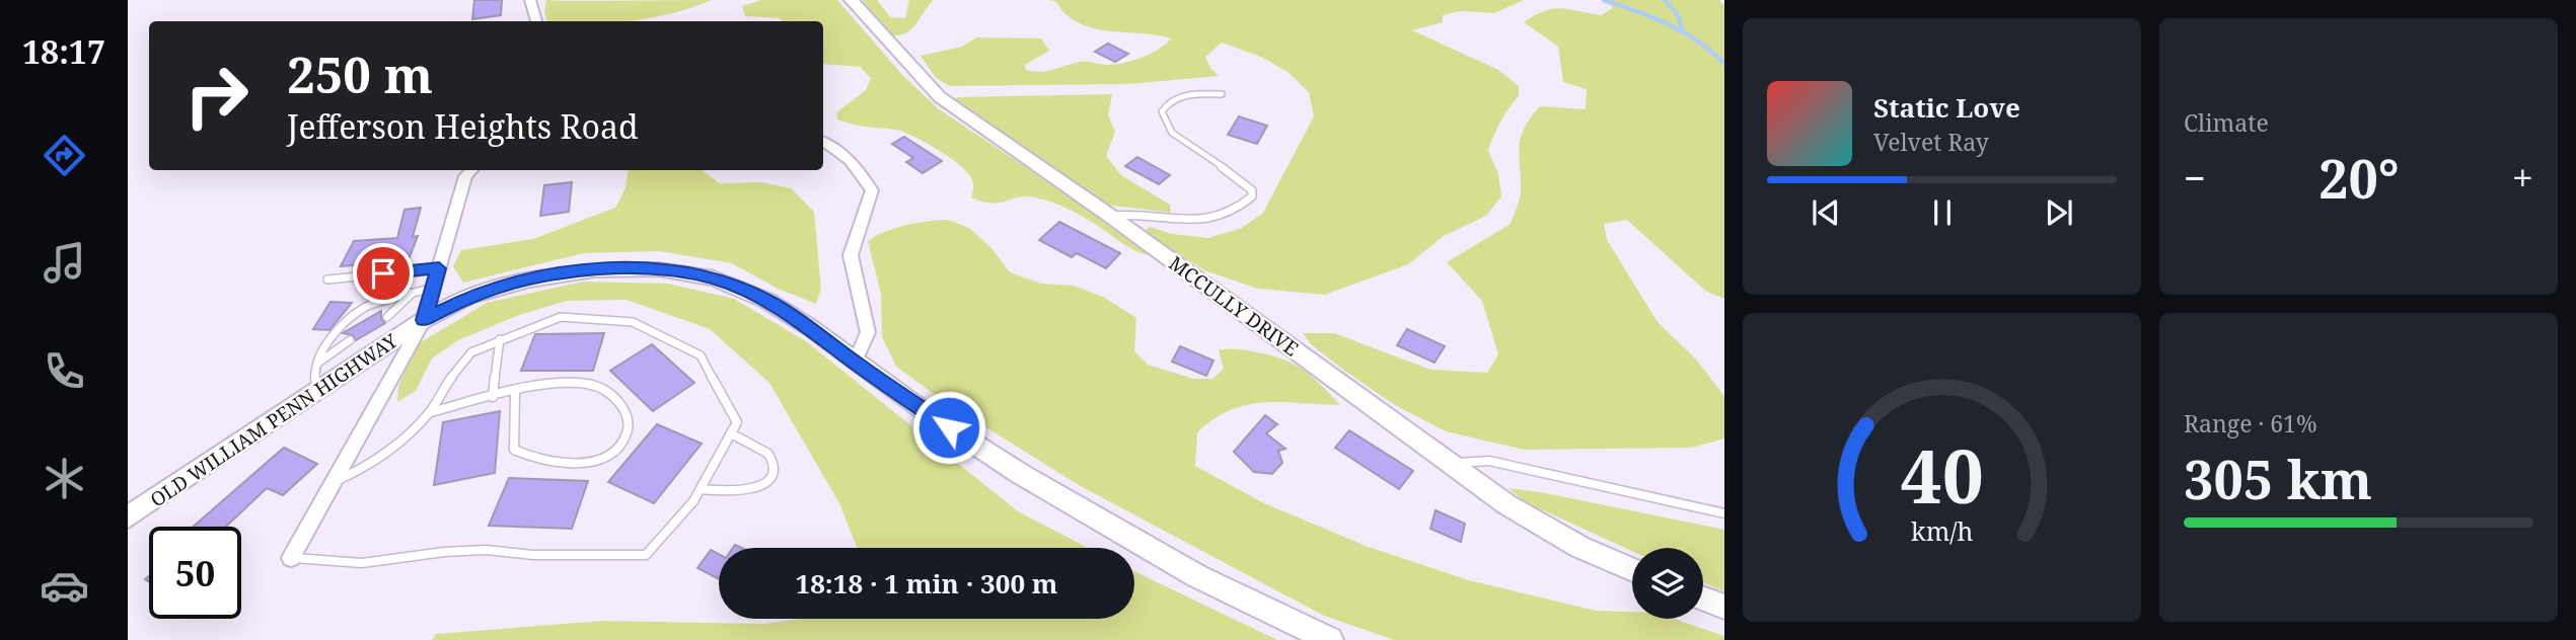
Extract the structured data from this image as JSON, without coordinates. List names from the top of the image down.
{
  "streets": {
    "main road": ["MCCULLY DRIVE", "OLD WILLIAM PENN HIGHWAY"]
  },
  "page": {
    "tabs": "18:17",
    "tile": [
      "Climate",
      ["Range · 61%", "305 km"]
    ],
    "turn": ["250 m", "Jefferson Heights Road"],
    "song": ["Static Love", "Velvet Ray"],
    "heat": ["−", "20°", "+"],
    "limit": "50",
    "trip": "18:18 · 1 min · 300 m",
    "gauge": ["40", "km/h"]
  }
}
